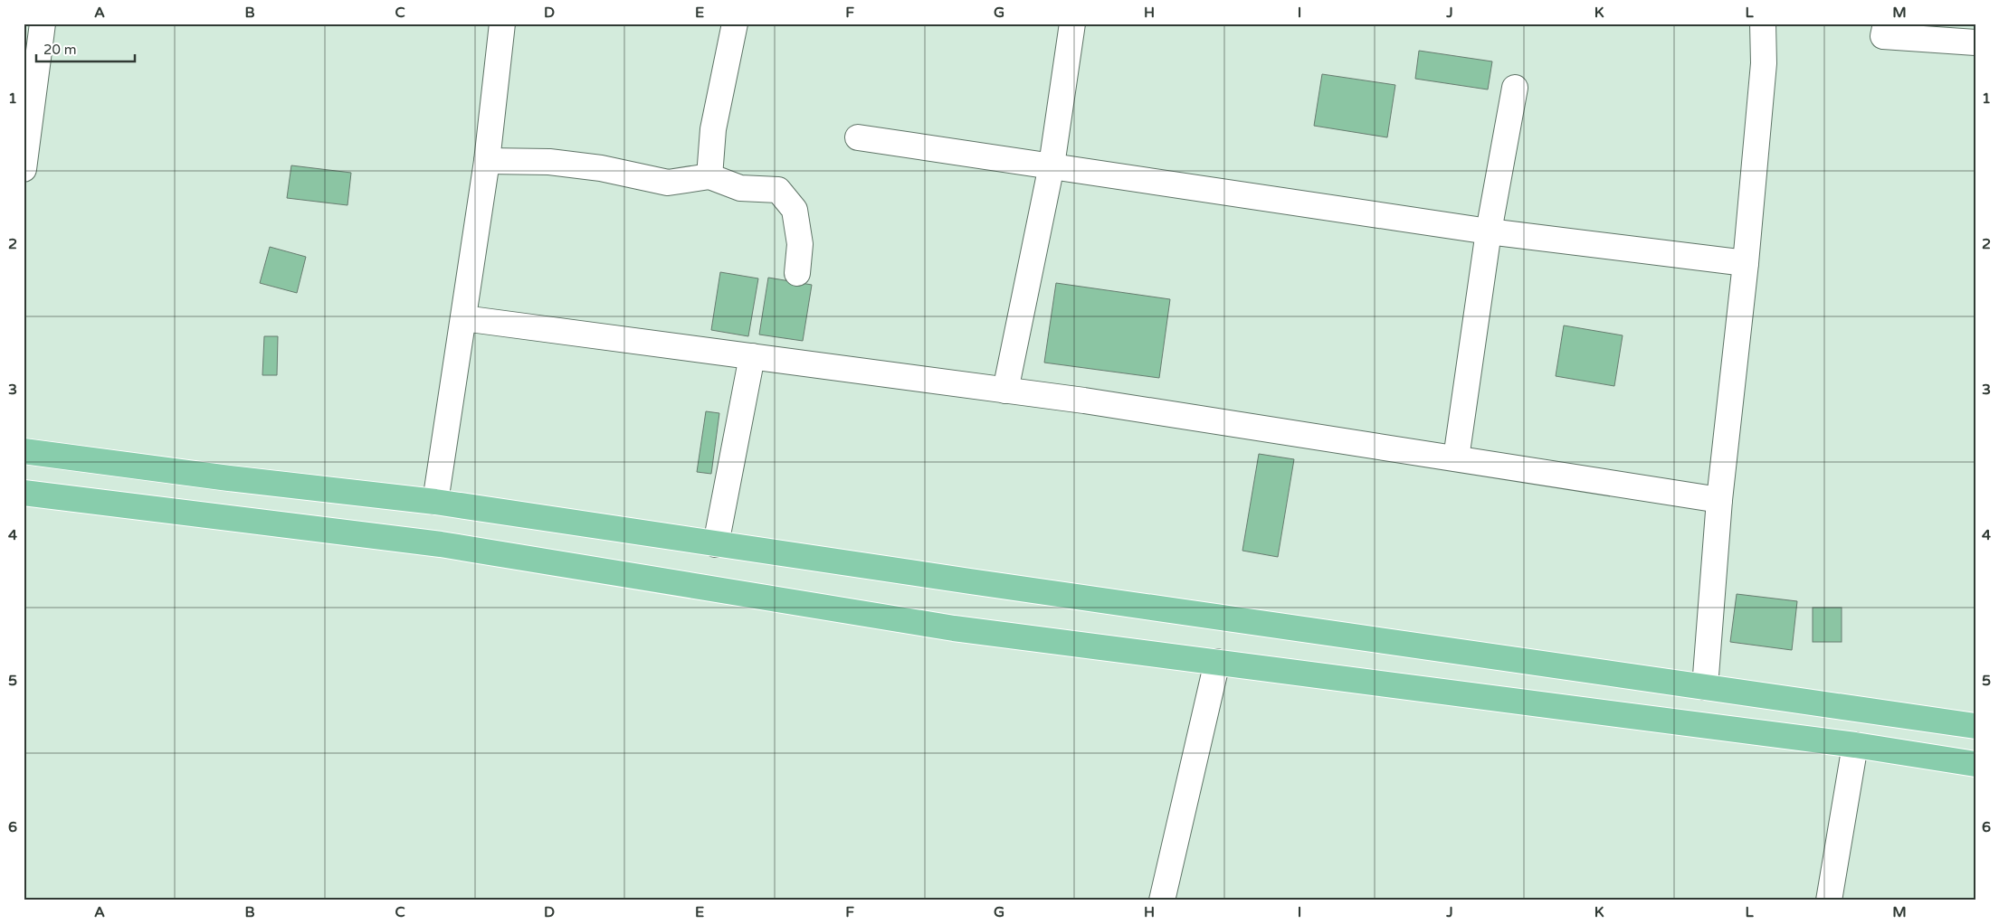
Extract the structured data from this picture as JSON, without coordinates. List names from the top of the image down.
{
  "scale_bar": "20 m",
  "grid": {
    "columns": [
      "A",
      "B",
      "C",
      "D",
      "E",
      "F",
      "G",
      "H",
      "I",
      "J",
      "K",
      "L",
      "M"
    ],
    "rows": [
      "1",
      "2",
      "3",
      "4",
      "5",
      "6"
    ]
  }
}
